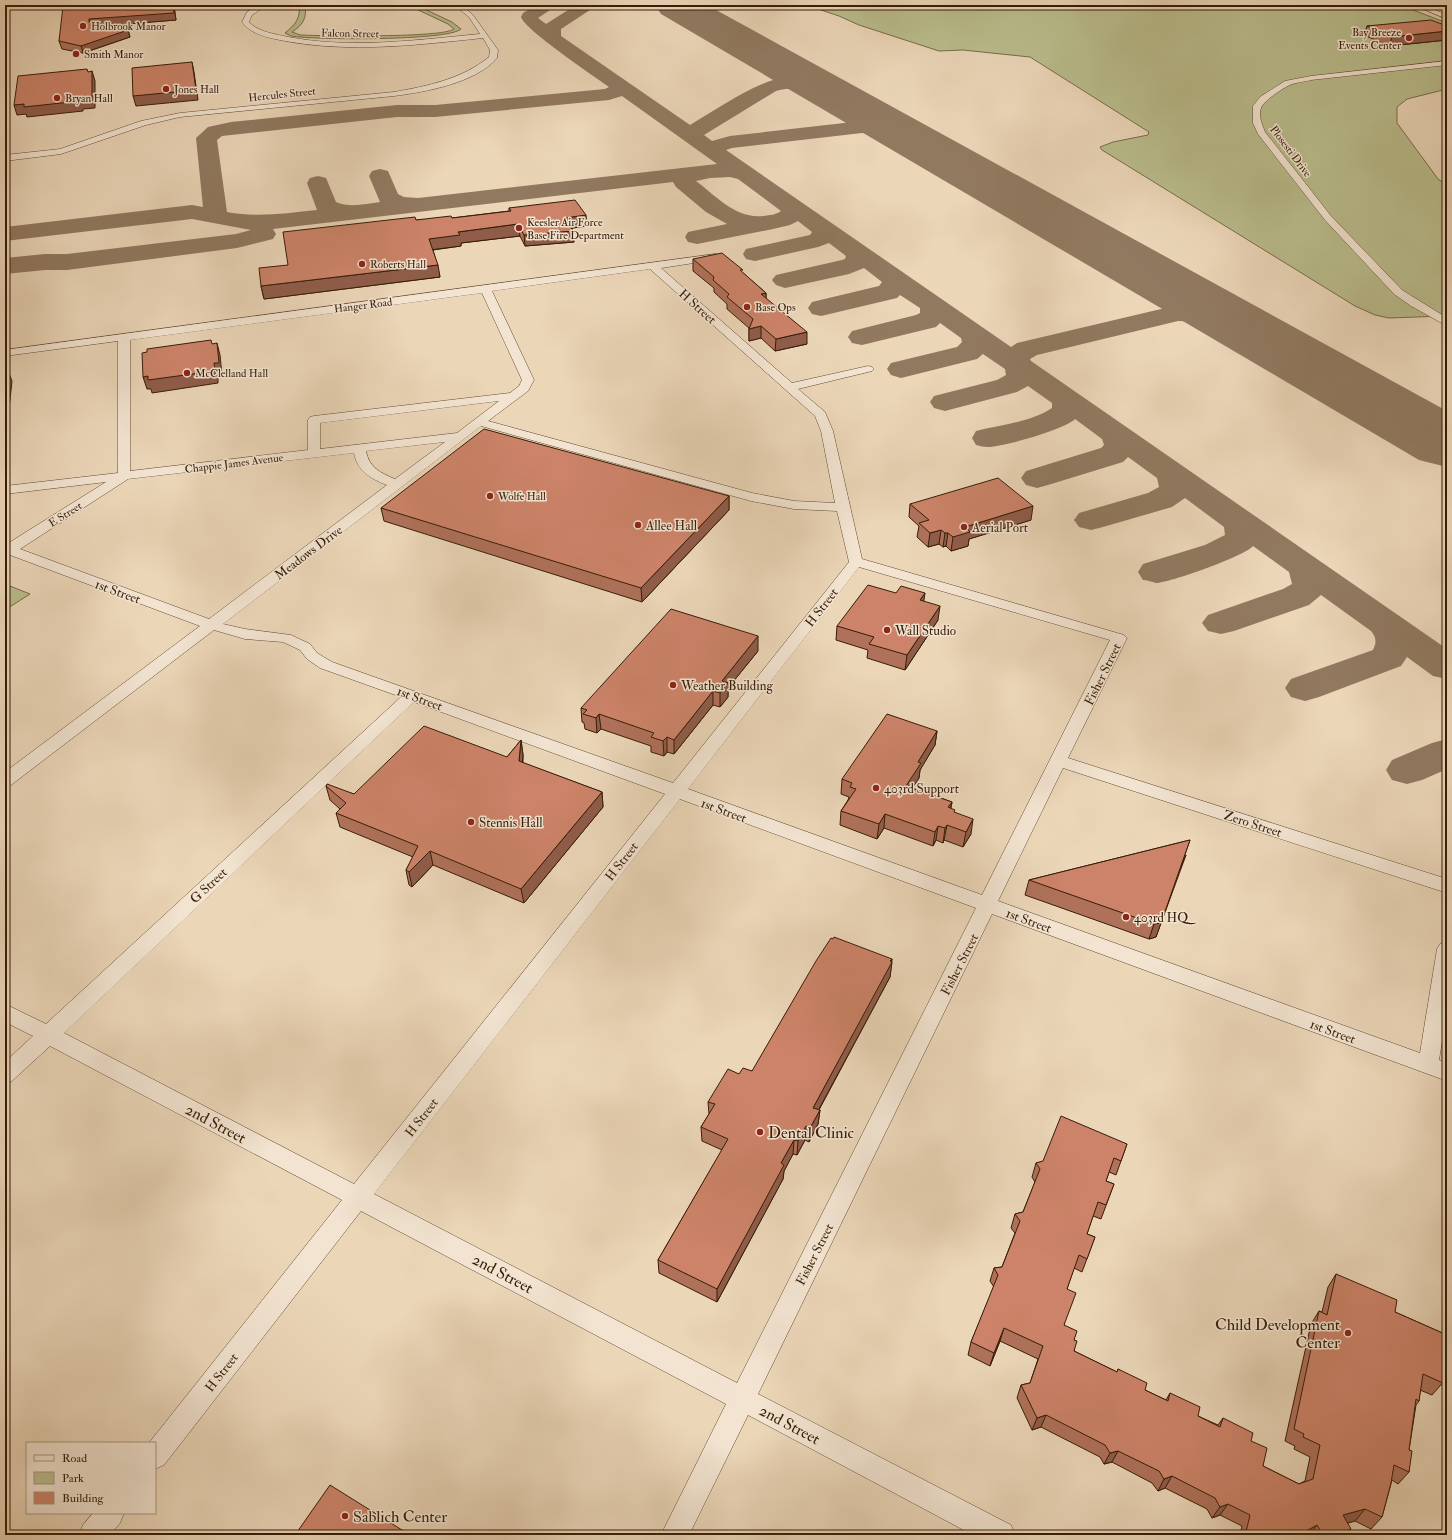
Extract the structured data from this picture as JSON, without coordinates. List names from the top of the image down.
{
  "streets": {
    "street": [
      "Falcon Street",
      "Hercules Street",
      "Plosesti Drive",
      "Hanger Road",
      "H Street",
      "Chappie James Avenue",
      "E Street",
      "Meadows Drive",
      "1st Street",
      "Fisher Street",
      "Zero Street",
      "G Street",
      "2nd Street"
    ]
  },
  "crossings": [
    ["Falcon Street", "Hercules Street"],
    ["Hanger Road", "H Street"],
    ["Hanger Road", "Meadows Drive"],
    ["H Street", "1st Street"],
    ["H Street", "Fisher Street"],
    ["H Street", "2nd Street"],
    ["Chappie James Avenue", "E Street"],
    ["Chappie James Avenue", "Meadows Drive"],
    ["E Street", "1st Street"],
    ["Meadows Drive", "1st Street"],
    ["1st Street", "Fisher Street"],
    ["1st Street", "G Street"],
    ["Fisher Street", "Zero Street"],
    ["Fisher Street", "2nd Street"],
    ["G Street", "2nd Street"]
  ],
  "places": [
    "Holbrook Manor",
    "Bay Breeze Events Center",
    "Smith Manor",
    "Jones Hall",
    "Bryan Hall",
    "Keesler Air Force Base Fire Department",
    "Roberts Hall",
    "Base Ops",
    "McClelland Hall",
    "Wolfe Hall",
    "Allee Hall",
    "Aerial Port",
    "Wall Studio",
    "Weather Building",
    "403rd Support",
    "Stennis Hall",
    "403rd HQ",
    "Dental Clinic",
    "Child Development Center",
    "Sablich Center"
  ],
  "legend": ["Road", "Park", "Building"]
}
